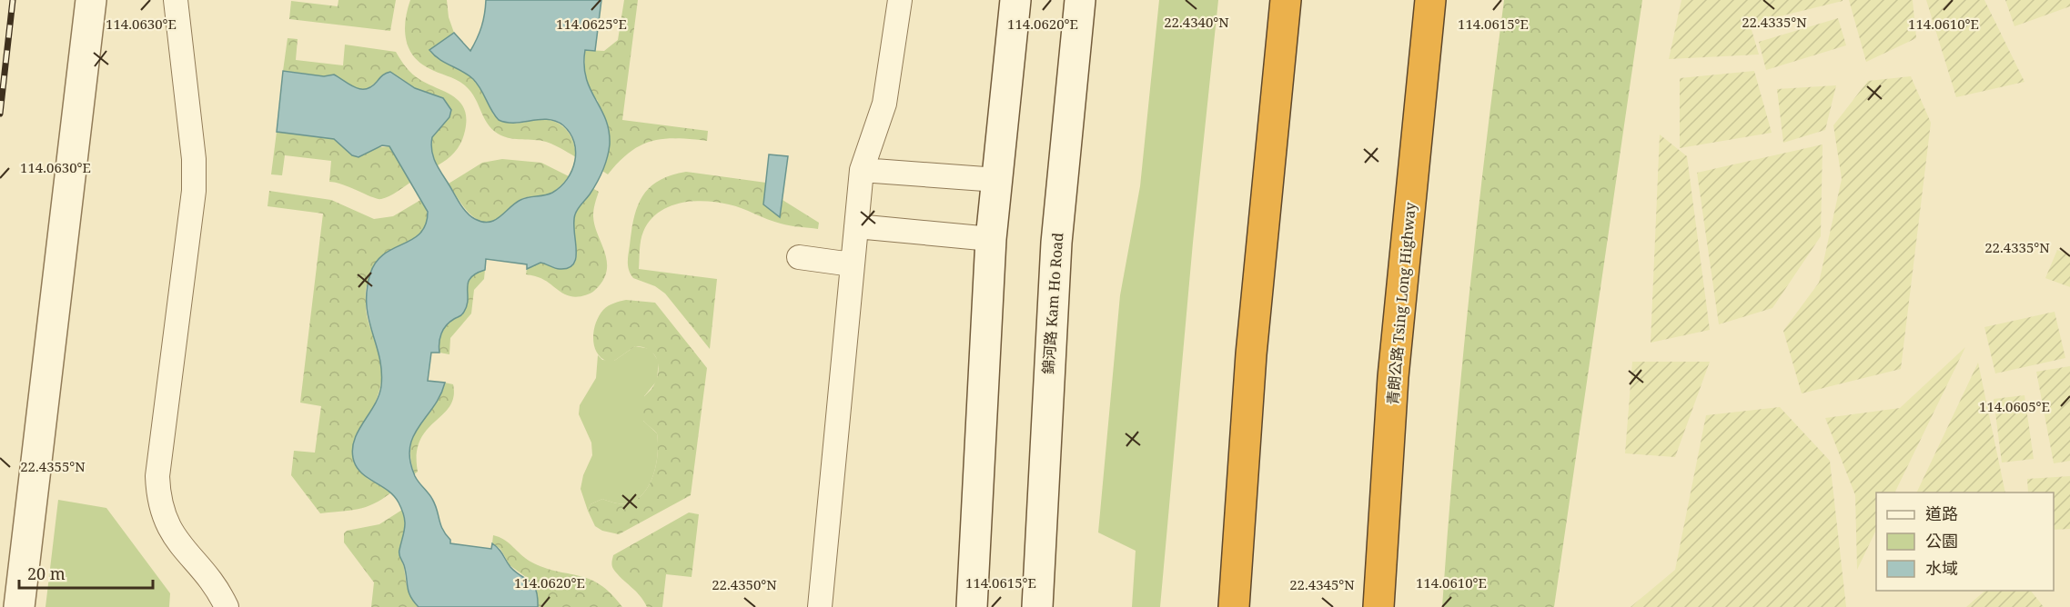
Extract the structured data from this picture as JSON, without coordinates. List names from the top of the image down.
{
  "streets": {
    "highway": ["青朗公路 Tsing Long Highway"],
    "main road": ["錦河路 Kam Ho Road"]
  },
  "legend": ["道路", "公園", "水域"],
  "scale_bar": "20 m",
  "coordinates": [
    "22.4340°N",
    "22.4335°N",
    "114.0630°E",
    "114.0625°E",
    "114.0620°E",
    "114.0615°E",
    "114.0610°E",
    "114.0605°E",
    "22.4355°N",
    "22.4350°N",
    "22.4345°N"
  ]
}
